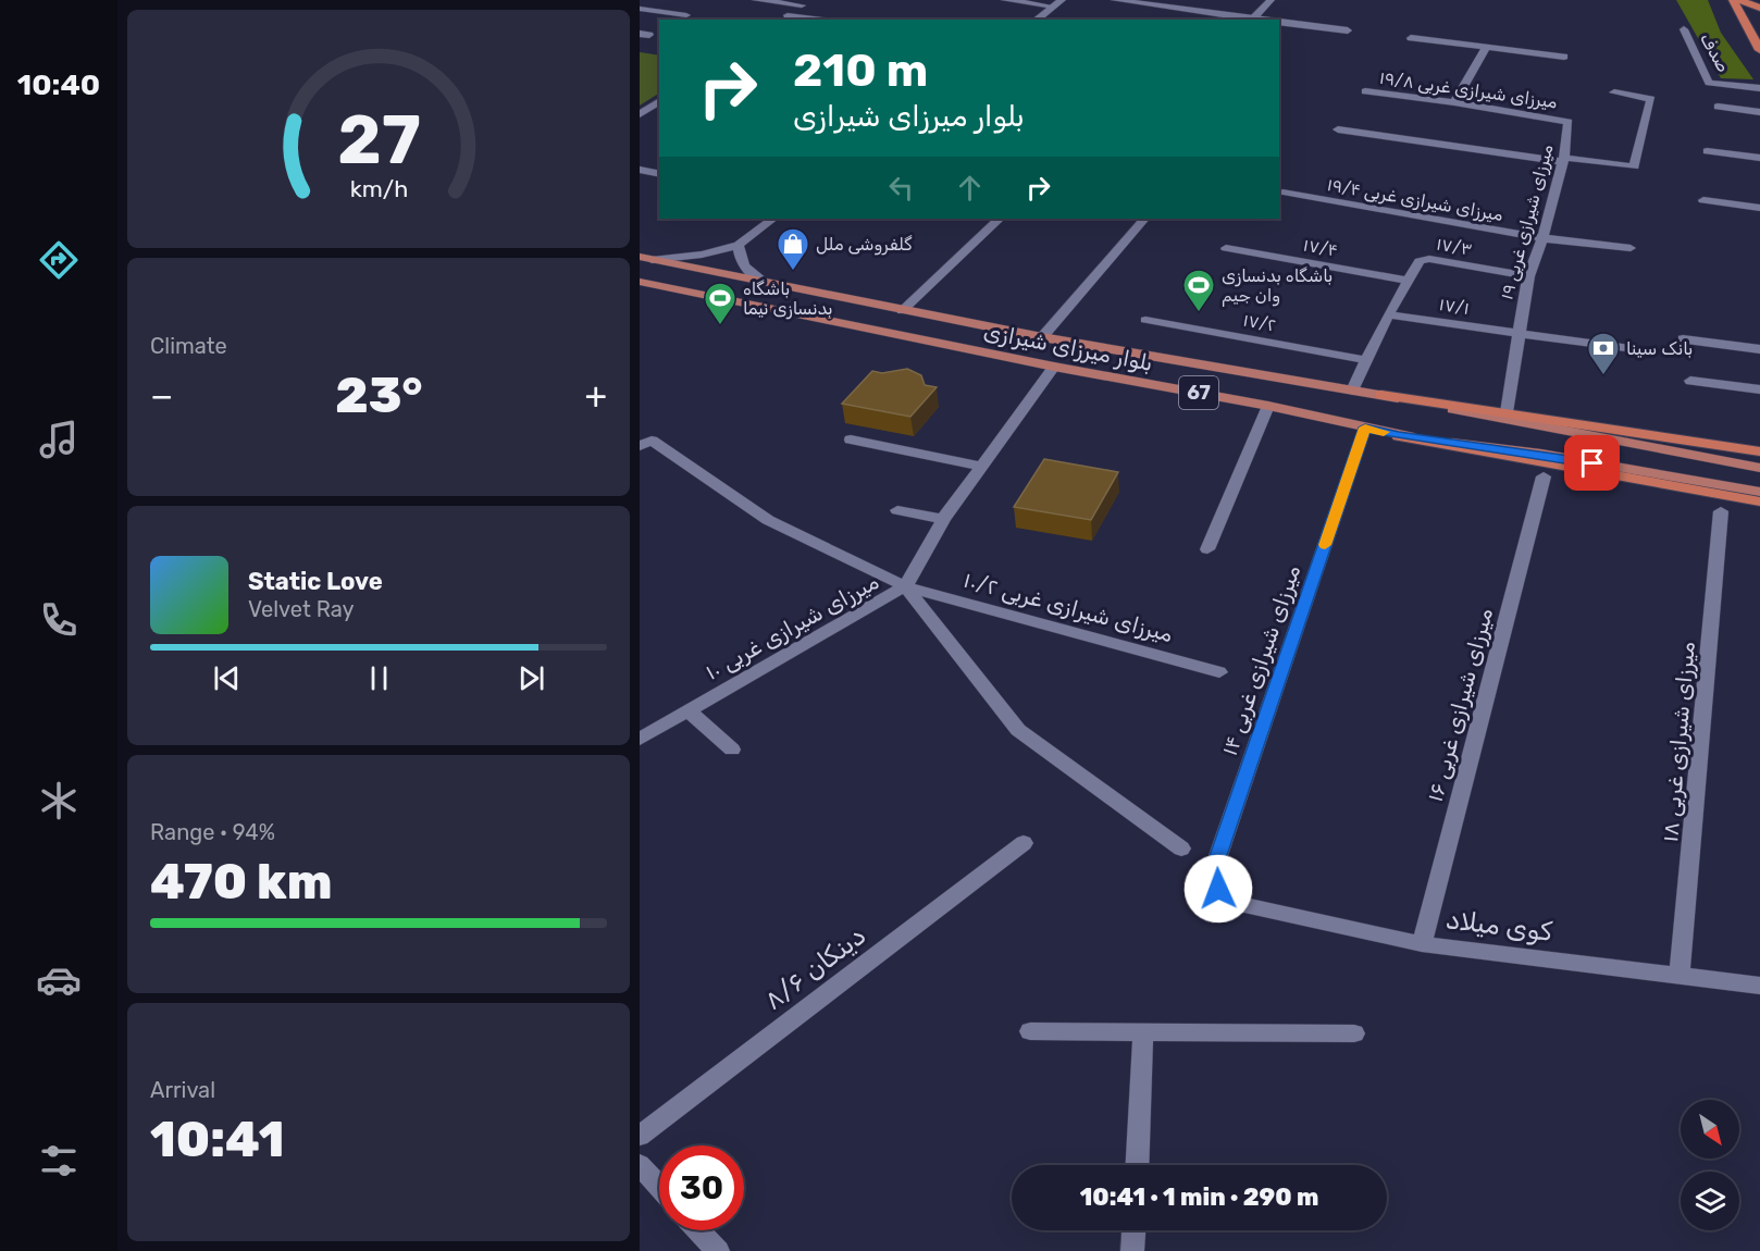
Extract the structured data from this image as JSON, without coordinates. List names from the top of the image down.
{
  "streets": {
    "main road": ["بلوار میرزای شیرازی", "67"],
    "street": [
      "صدف",
      "۱۹/۸ میرزای شیرازی غربی",
      "۱۹/۴ میرزای شیرازی غربی",
      "۱۹ میرزای شیرازی غربی",
      "۱۷/۳",
      "۱۷/۴",
      "۱۷/۱",
      "۱۷/۲",
      "۱۰/۲ میرزای شیرازی غربی",
      "۱۰ میرزای شیرازی غربی",
      "۱۴ میرزای شیرازی غربی",
      "۱۶ میرزای شیرازی غربی",
      "۱۸ میرزای شیرازی غربی",
      "کوی میلاد",
      "۸/۶ دینکان"
    ]
  },
  "crossings": [
    ["۱۹/۸ میرزای شیرازی غربی", "۱۹ میرزای شیرازی غربی"],
    ["۱۹/۴ میرزای شیرازی غربی", "۱۹ میرزای شیرازی غربی"],
    ["۱۹ میرزای شیرازی غربی", "۱۷/۳"],
    ["۱۹ میرزای شیرازی غربی", "۱۷/۱"],
    ["۱۷/۳", "۱۷/۴"],
    ["بلوار میرزای شیرازی", "۱۰ میرزای شیرازی غربی"],
    ["بلوار میرزای شیرازی", "۱۴ میرزای شیرازی غربی"],
    ["۱۰/۲ میرزای شیرازی غربی", "۱۰ میرزای شیرازی غربی"],
    ["۱۴ میرزای شیرازی غربی", "کوی میلاد"],
    ["۱۶ میرزای شیرازی غربی", "کوی میلاد"],
    ["۱۸ میرزای شیرازی غربی", "کوی میلاد"]
  ],
  "places": {
    "shop": ["گلفروشی ملل"],
    "sports": ["باشگاه بدنسازی وان جیم", "باشگاه بدنسازی نیما"],
    "bank": ["بانک سینا"]
  },
  "north": "bottom right",
  "page": {
    "tabs": "10:40",
    "turn": ["210 m", "بلوار میرزای شیرازی"],
    "tile": [
      "Climate",
      ["Range · 94%", "470 km"],
      ["Arrival", "10:41"]
    ],
    "heat": ["−", "23°", "+"],
    "song": ["Static Love", "Velvet Ray"],
    "limit": "30",
    "trip": "10:41 · 1 min · 290 m",
    "gauge": ["27", "km/h"]
  }
}
